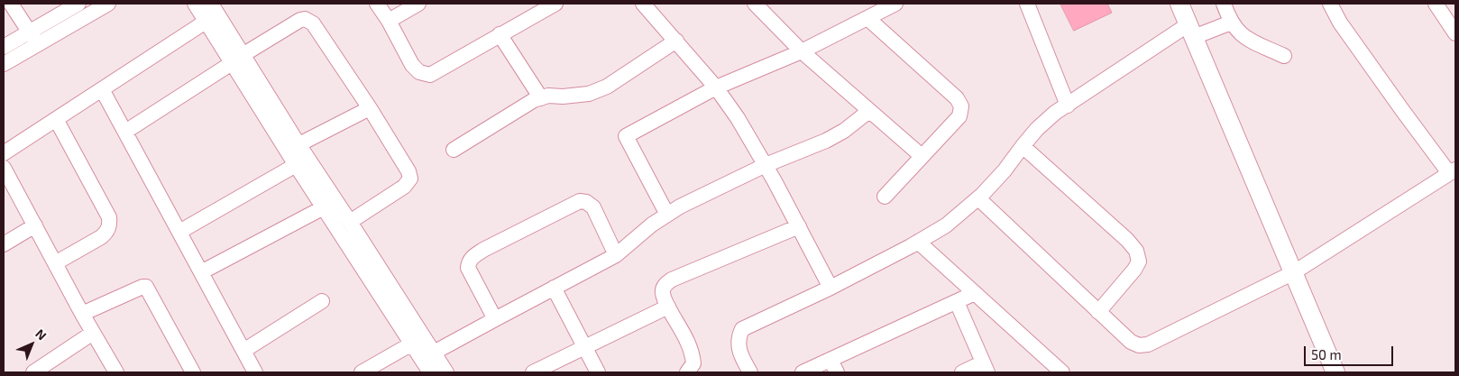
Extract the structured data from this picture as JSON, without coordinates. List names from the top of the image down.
{
  "scale_bar": "50 m",
  "north": "top right"
}
